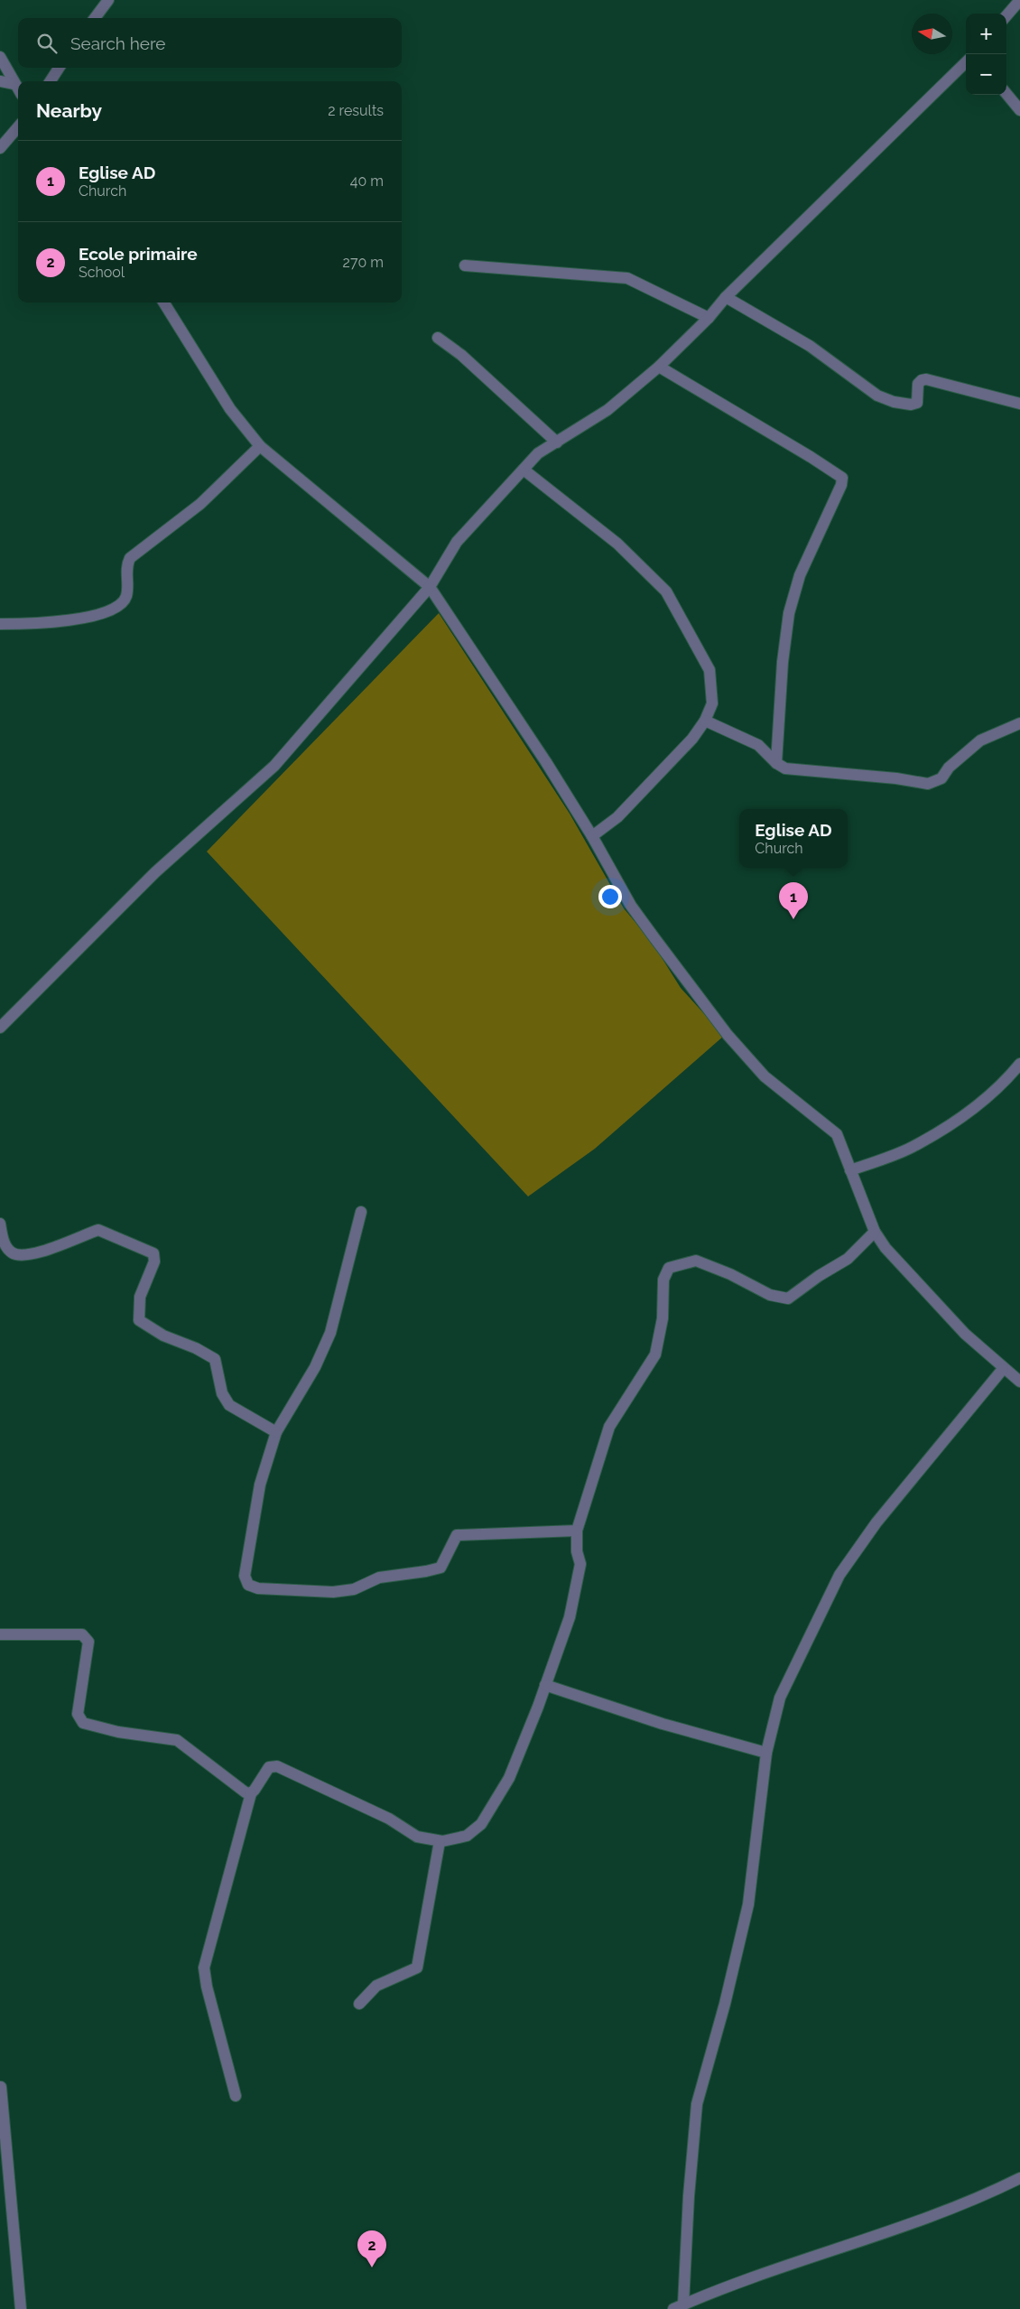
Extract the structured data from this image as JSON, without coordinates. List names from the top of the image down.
{
  "north": "left",
  "page": {
    "map_buttons": ["+", "−"],
    "search": "Search here",
    "heading": ["Nearby", "2 results"],
    "list": [
      {
        "mark": "1",
        "name": "Eglise AD",
        "note": "Church",
        "value": "40 m"
      },
      {
        "mark": "2",
        "name": "Ecole primaire",
        "note": "School",
        "value": "270 m"
      }
    ],
    "popup": ["Eglise AD", "Church"],
    "pins": ["1", "2"]
  }
}
